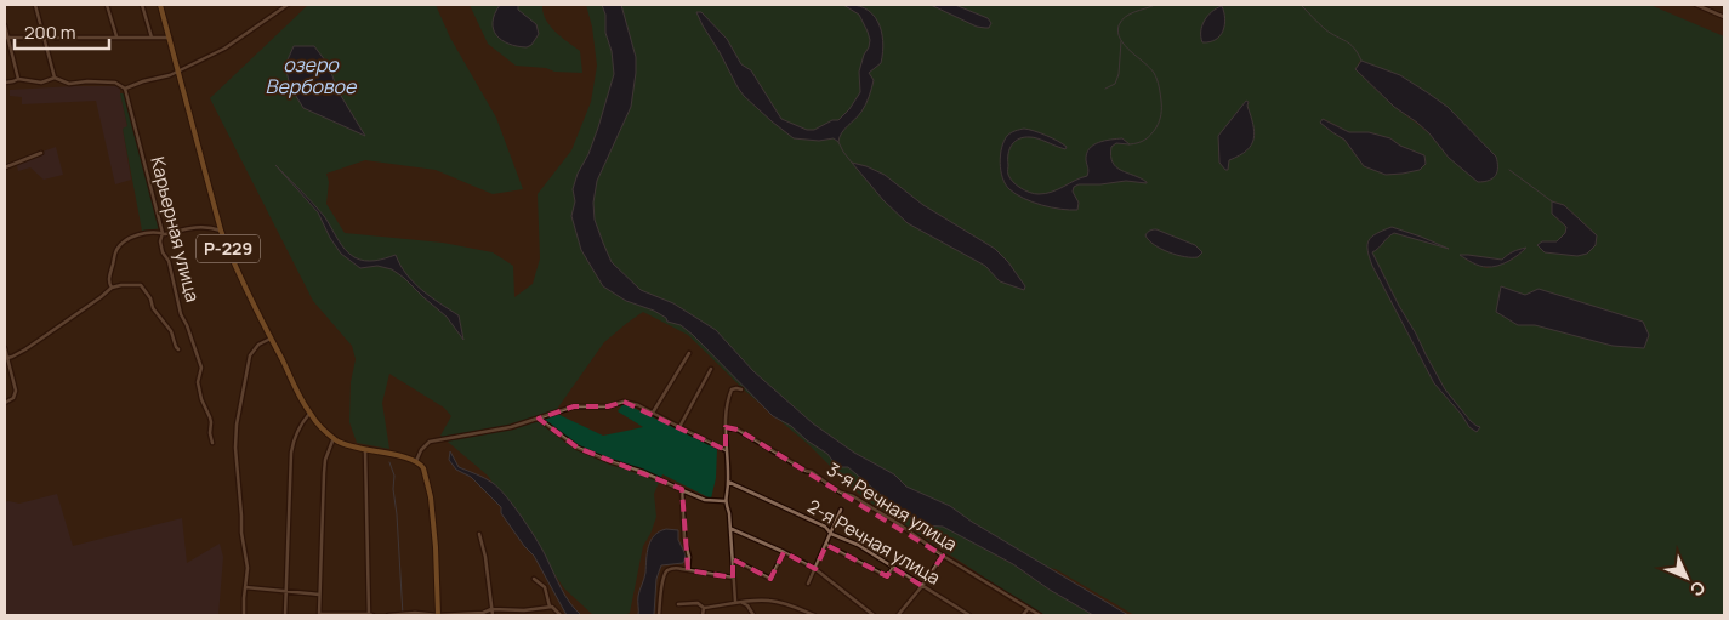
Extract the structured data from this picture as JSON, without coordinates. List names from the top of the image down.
{
  "streets": {
    "main road": ["Р-229"],
    "street": ["Карьерная улица", "3-я Речная улица", "2-я Речная улица"]
  },
  "water": ["озеро Вербовое"],
  "scale_bar": "200 m",
  "north": "bottom right"
}
